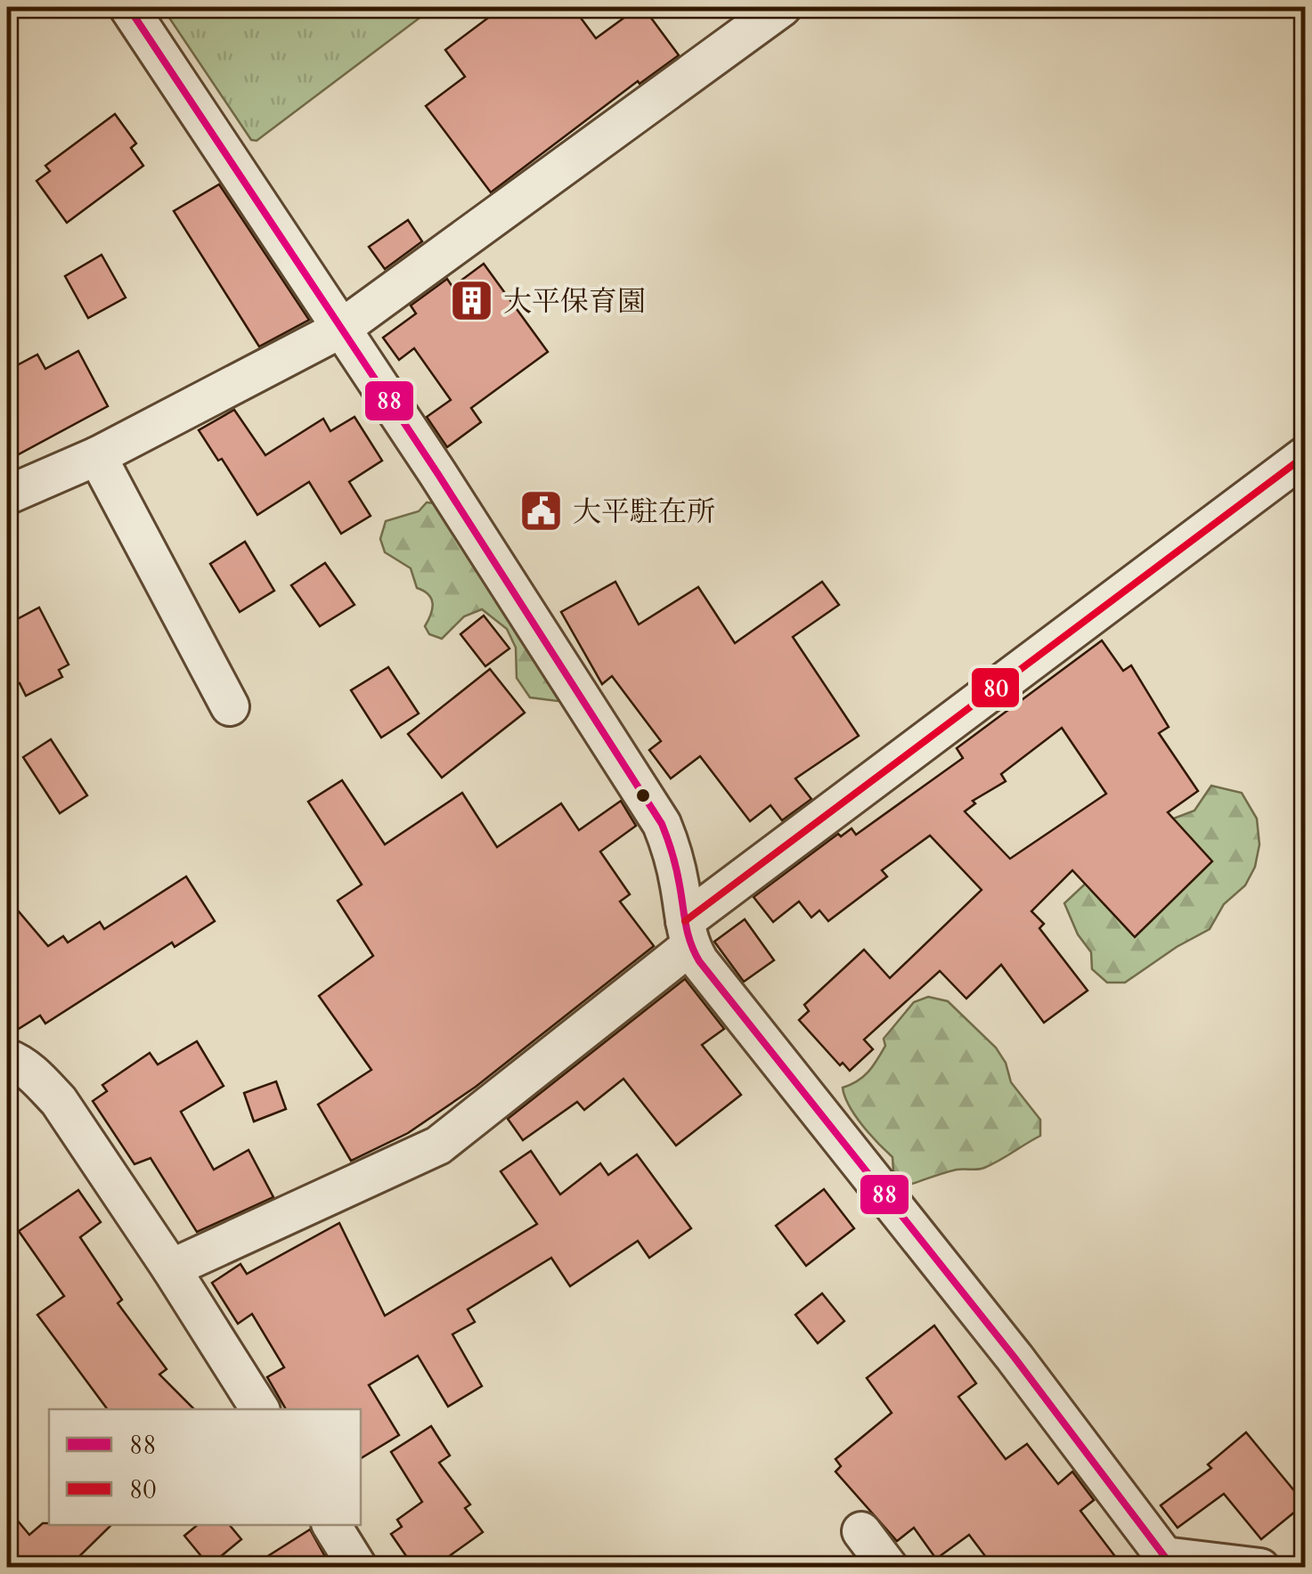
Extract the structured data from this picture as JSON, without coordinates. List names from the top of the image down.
{
  "places": {
    "building": ["大平保育園"],
    "public building": ["大平駐在所"]
  },
  "lines": ["transit line 88", "transit line 80"],
  "legend": ["88", "80"]
}
